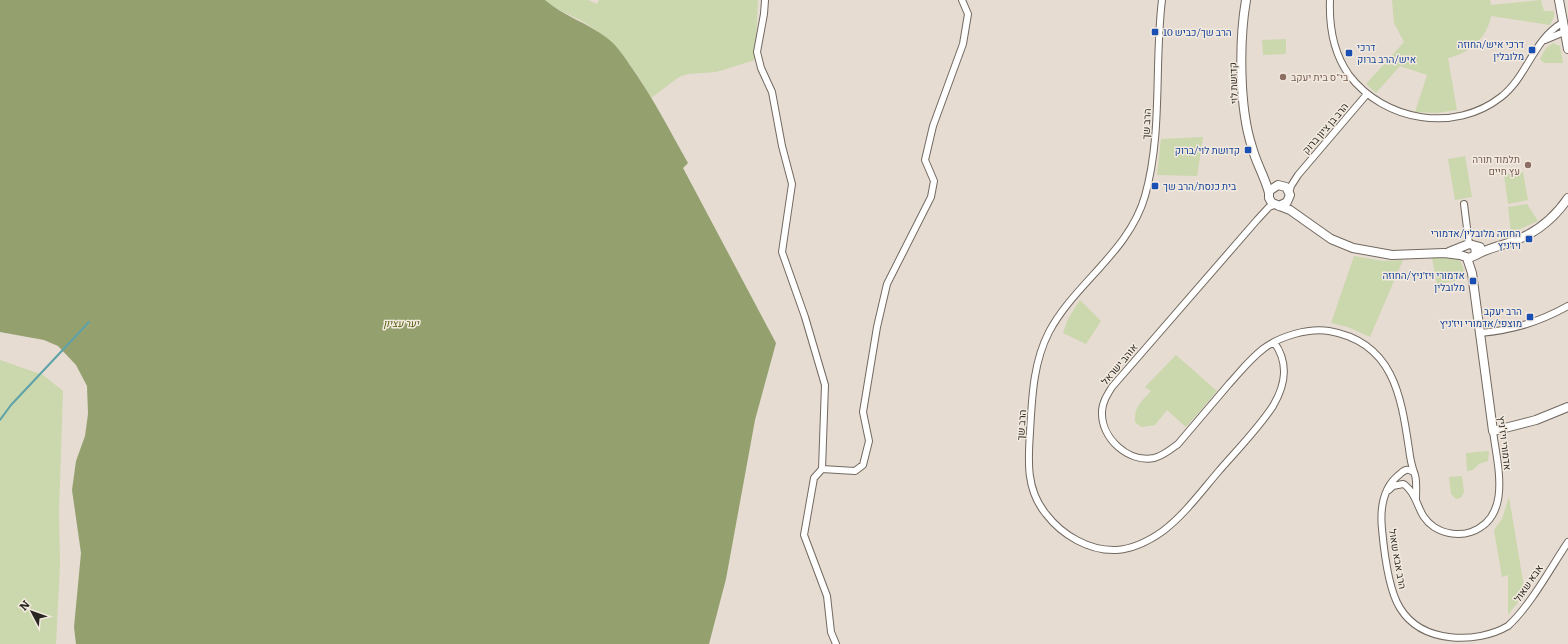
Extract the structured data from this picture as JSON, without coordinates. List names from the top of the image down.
{
  "streets": {
    "street": [
      "קדושת לוי",
      "הרב שך",
      "הרב בן ציון ברוק",
      "אוהב ישראל",
      "אדמורי ויז'ניץ",
      "הרב אבא שאול",
      "אבא שאול"
    ]
  },
  "crossings": [
    ["קדושת לוי", "הרב בן ציון ברוק"],
    ["קדושת לוי", "אוהב ישראל"],
    ["הרב שך", "אוהב ישראל"],
    ["הרב בן ציון ברוק", "אוהב ישראל"],
    ["אדמורי ויז'ניץ", "הרב אבא שאול"],
    ["הרב אבא שאול", "אבא שאול"]
  ],
  "parks": ["יער עציון"],
  "places": {
    "transit": [
      "הרב שך/כביש 10",
      "דרכי איש/החוזה מלובלין",
      "דרכי איש/הרב ברוק",
      "קדושת לוי/ברוק",
      "בית כנסת/הרב שך",
      "החוזה מלובלין/אדמורי ויז׳ניץ",
      "אדמורי ויז׳ניץ/החוזה מלובלין",
      "הרב יעקב מוצפי/אדמורי ויז׳ניץ"
    ],
    "other": ["בי\"ס בית יעקב", "תלמוד תורה עץ חיים"]
  },
  "north": "top left"
}
